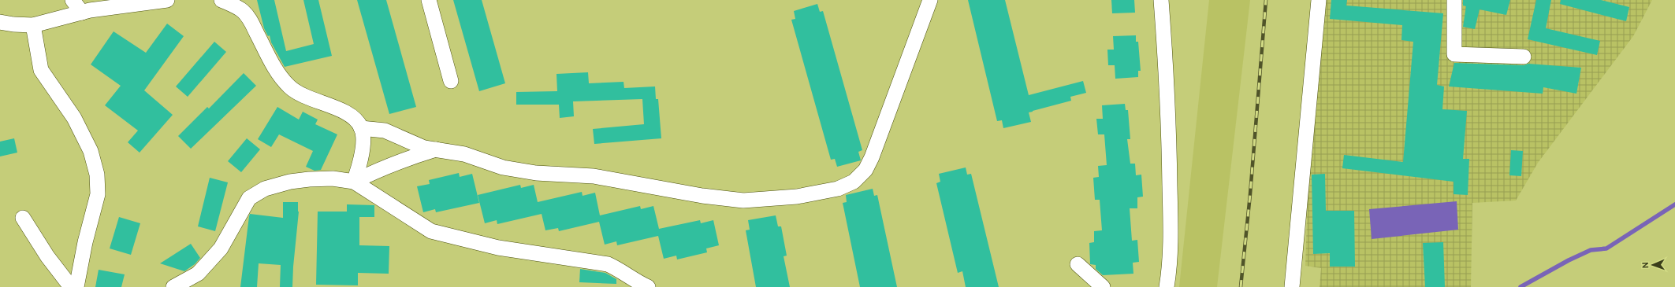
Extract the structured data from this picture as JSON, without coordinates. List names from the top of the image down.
{
  "north": "left"
}
